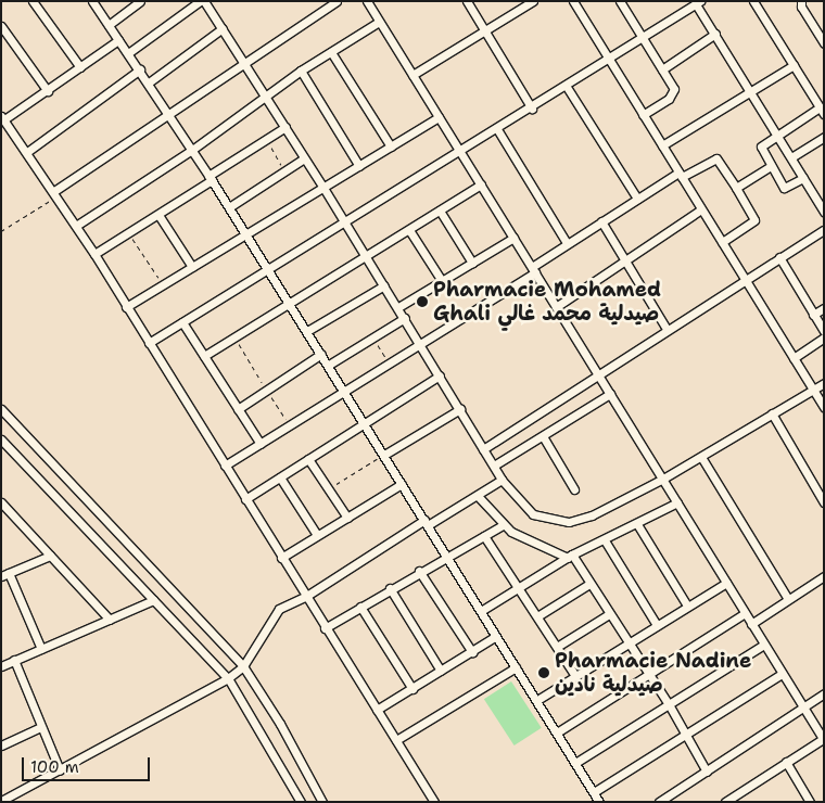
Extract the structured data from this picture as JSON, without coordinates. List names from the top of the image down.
{
  "places": ["Pharmacie Mohamed Ghali صيدلية محمد غالي", "Pharmacie Nadine صيدلية نادين"],
  "scale_bar": "100 m"
}
